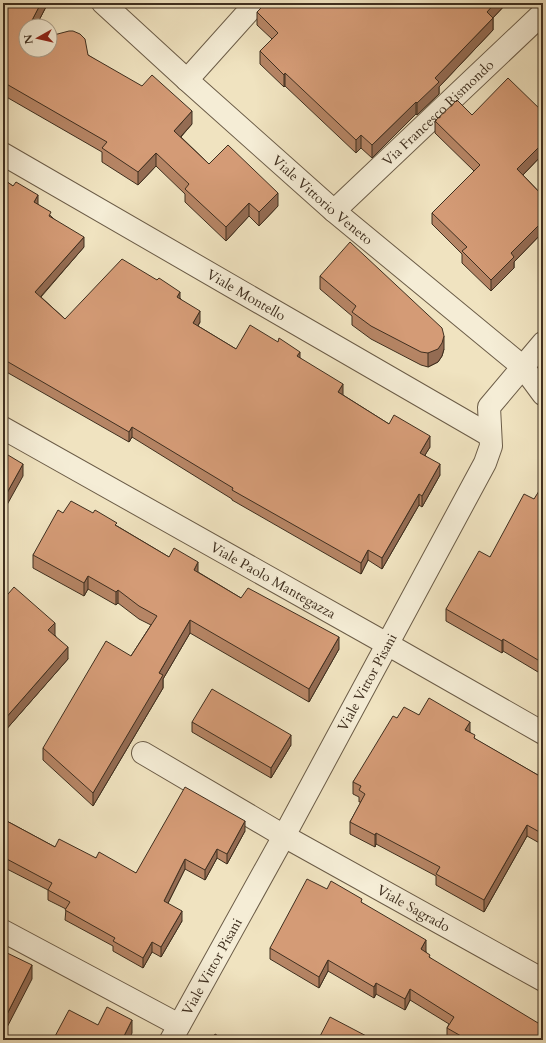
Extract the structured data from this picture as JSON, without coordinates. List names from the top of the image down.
{
  "streets": {
    "street": [
      "Via Francesco Rismondo",
      "Viale Vittorio Veneto",
      "Viale Montello",
      "Viale Paolo Mantegazza",
      "Viale Vittor Pisani",
      "Viale Sagrado"
    ]
  },
  "crossings": [
    ["Via Francesco Rismondo", "Viale Vittorio Veneto"],
    ["Viale Vittorio Veneto", "Viale Vittor Pisani"],
    ["Viale Montello", "Viale Vittor Pisani"],
    ["Viale Paolo Mantegazza", "Viale Vittor Pisani"],
    ["Viale Vittor Pisani", "Viale Sagrado"]
  ],
  "north": "left"
}
